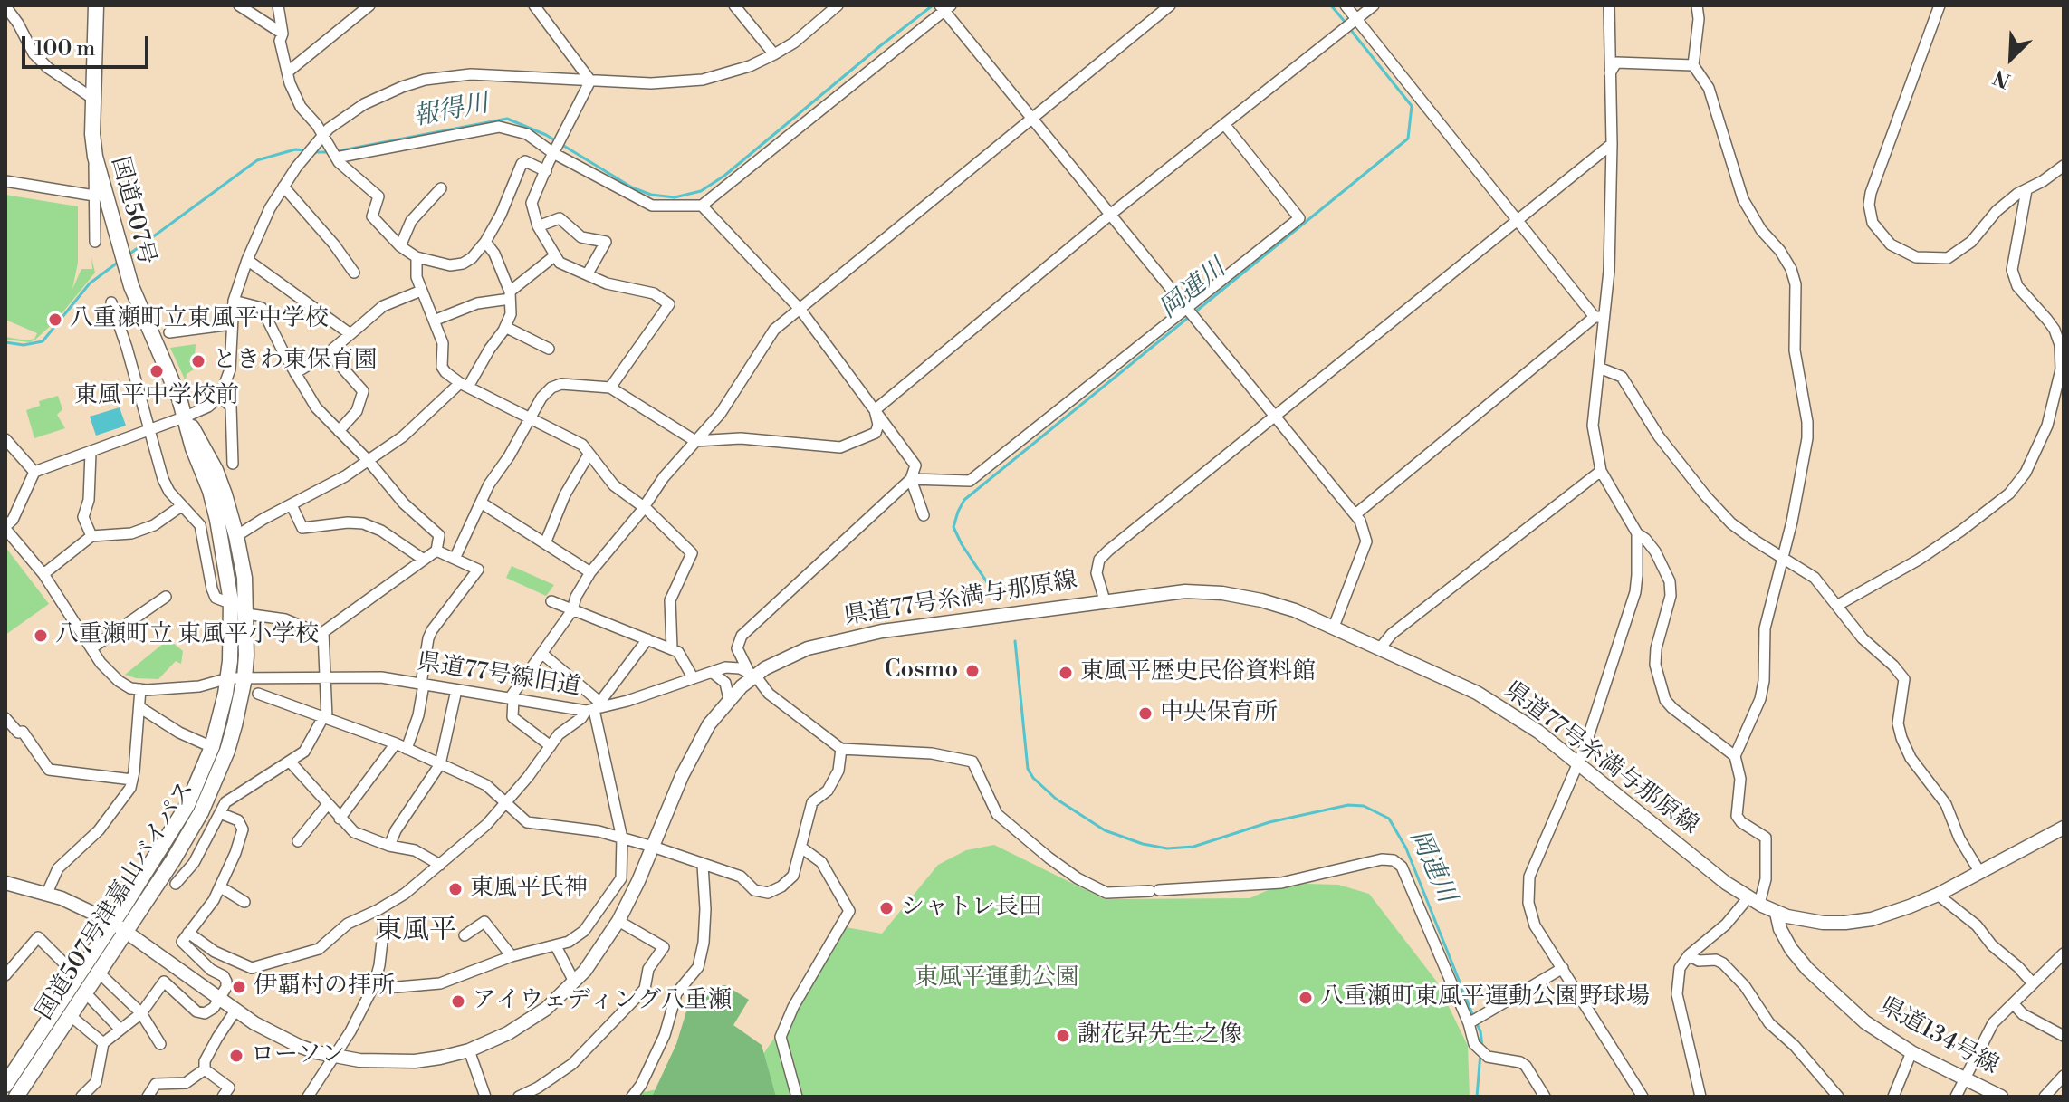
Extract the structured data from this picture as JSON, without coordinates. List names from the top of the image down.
{
  "streets": {
    "highway": ["国道507号", "国道507号津嘉山バイパス"],
    "main road": ["県道77号糸満与那原線", "県道134号線"],
    "street": ["県道77号線旧道"]
  },
  "crossings": [
    ["国道507号", "県道77号線旧道"],
    ["国道507号", "国道507号津嘉山バイパス"],
    ["県道77号糸満与那原線", "県道77号線旧道"],
    ["県道77号糸満与那原線", "国道507号津嘉山バイパス"],
    ["県道77号糸満与那原線", "県道134号線"],
    ["県道77号線旧道", "国道507号津嘉山バイパス"]
  ],
  "districts": ["東風平"],
  "water": ["報得川", "岡連川"],
  "parks": ["東風平運動公園"],
  "places": [
    "八重瀬町立東風平中学校",
    "ときわ東保育園",
    "東風平中学校前",
    "八重瀬町立 東風平小学校",
    "Cosmo",
    "東風平歴史民俗資料館",
    "中央保育所",
    "東風平氏神",
    "シャトレ長田",
    "伊覇村の拝所",
    "八重瀬町東風平運動公園野球場",
    "アイウェディング八重瀬",
    "謝花昇先生之像",
    "ローソン"
  ],
  "scale_bar": "100 m",
  "north": "bottom left"
}
